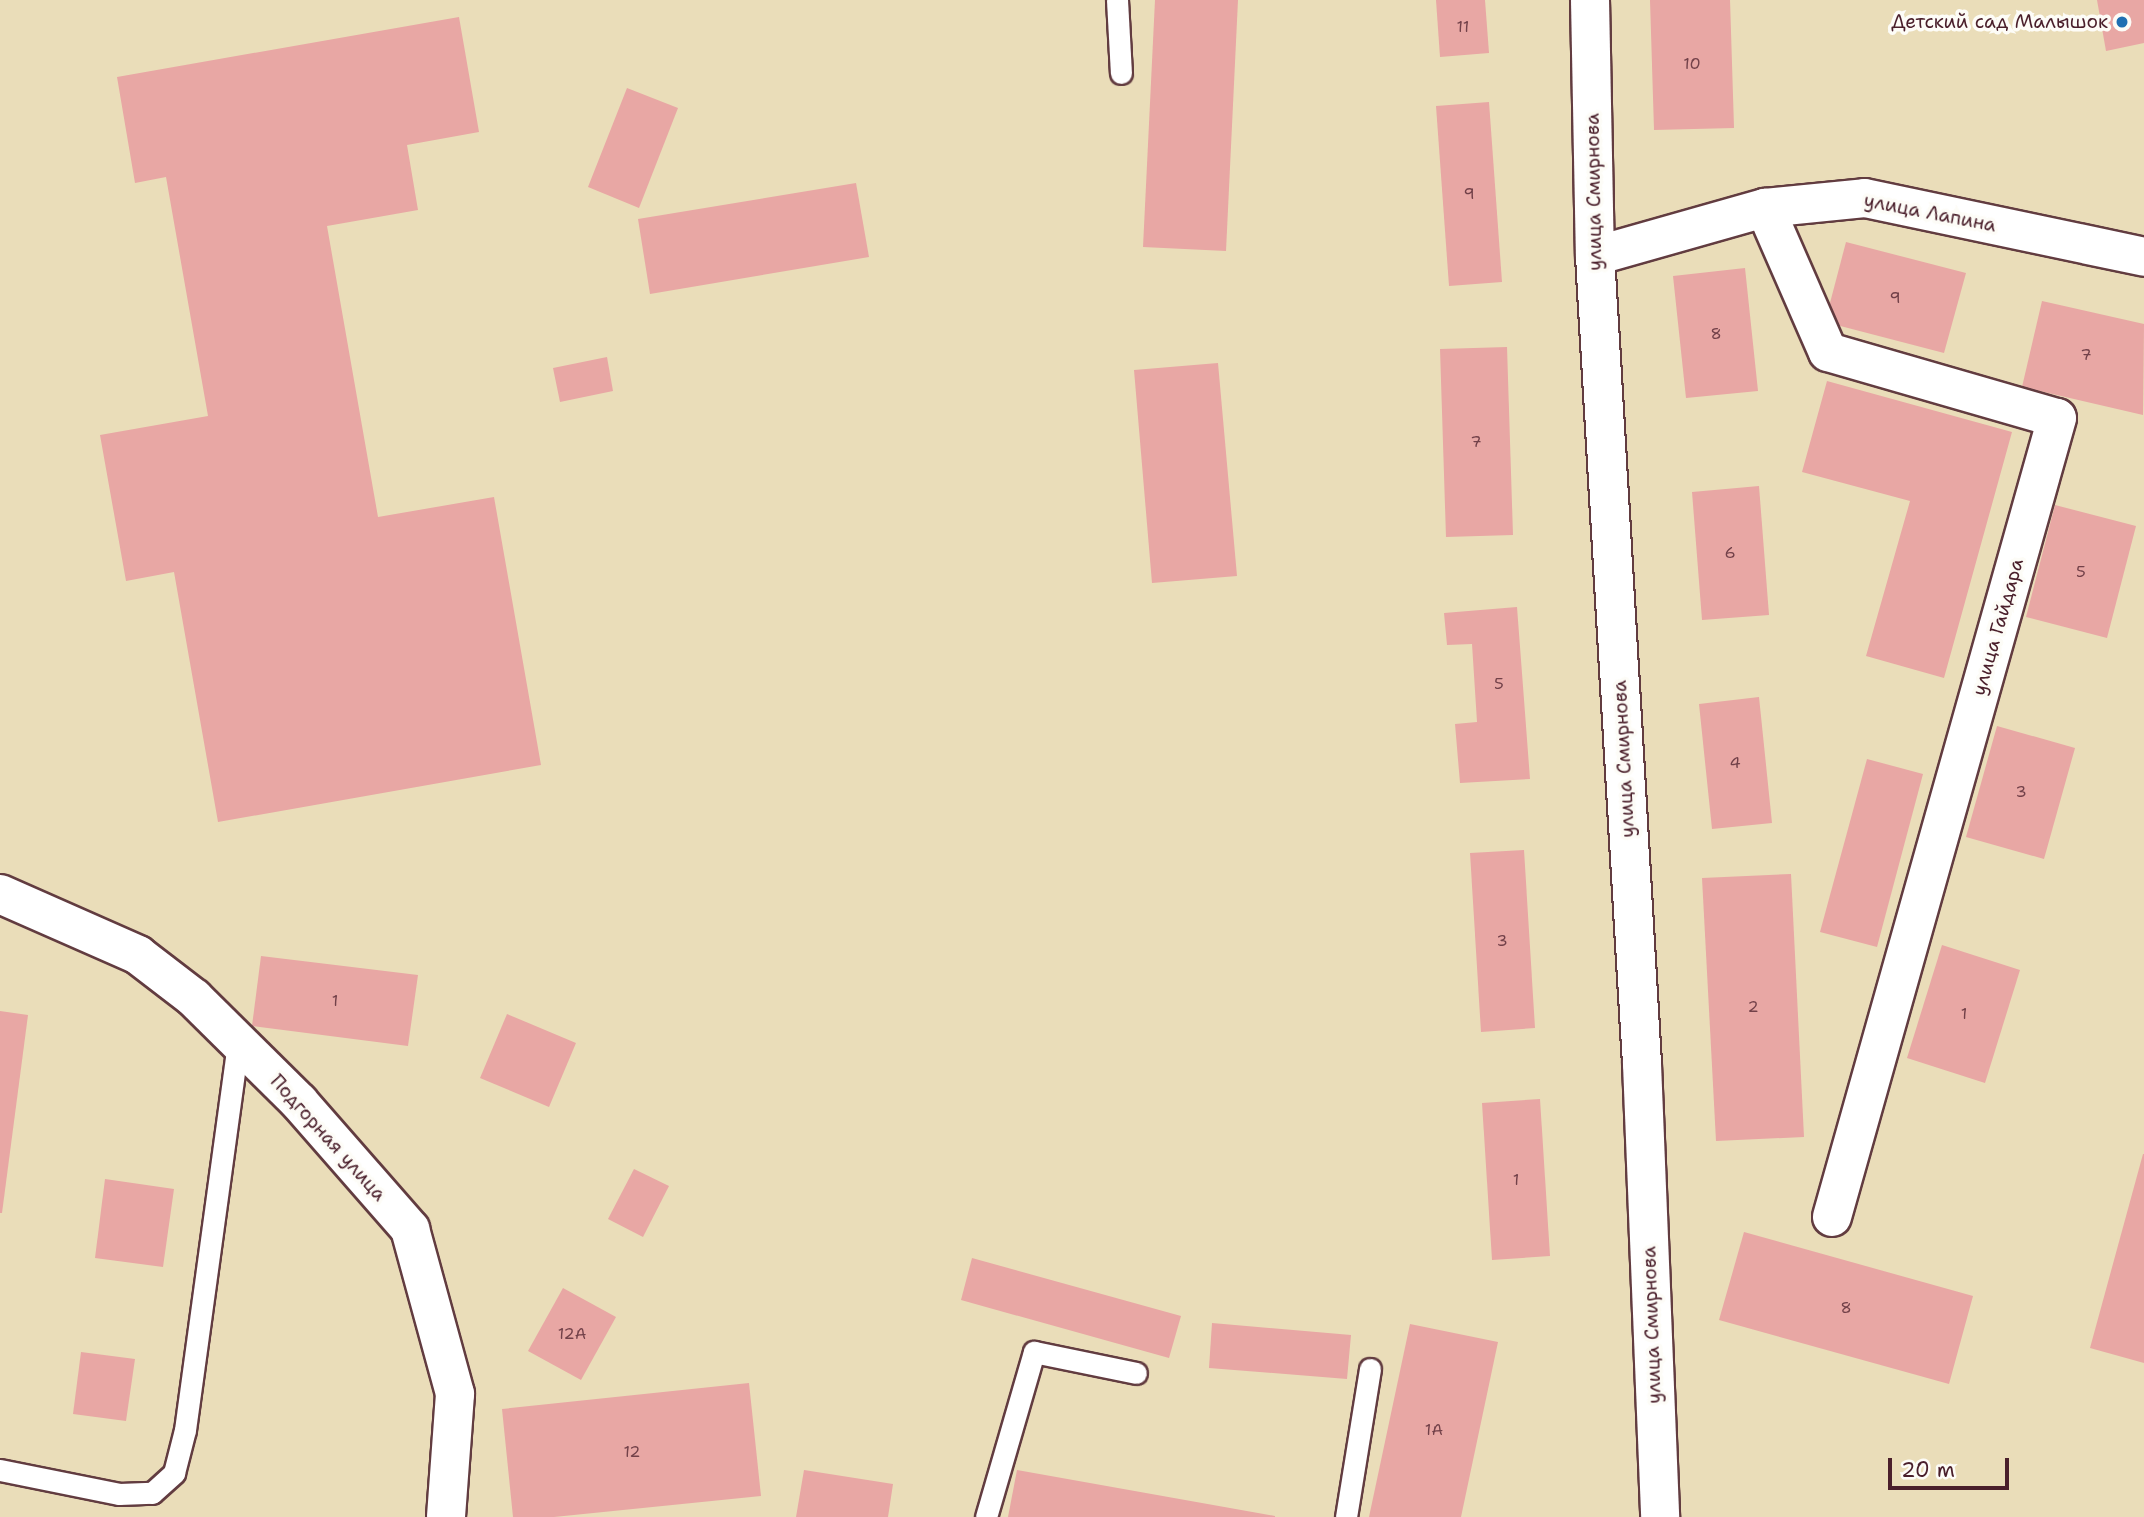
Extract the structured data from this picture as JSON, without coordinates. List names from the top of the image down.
{
  "streets": {
    "street": [
      "улица Смирнова",
      "улица Лапина",
      "улица Гайдара",
      "Подгорная улица"
    ]
  },
  "crossings": [
    ["улица Смирнова", "улица Лапина"],
    ["улица Лапина", "улица Гайдара"]
  ],
  "places": ["Детский сад Малышок"],
  "house_numbers": [
    "11",
    "10",
    "9",
    "9",
    "8",
    "7",
    "7",
    "6",
    "5",
    "5",
    "4",
    "3",
    "3",
    "1",
    "2",
    "1",
    "1",
    "8",
    "12А",
    "1А",
    "12"
  ],
  "scale_bar": "20 m"
}
